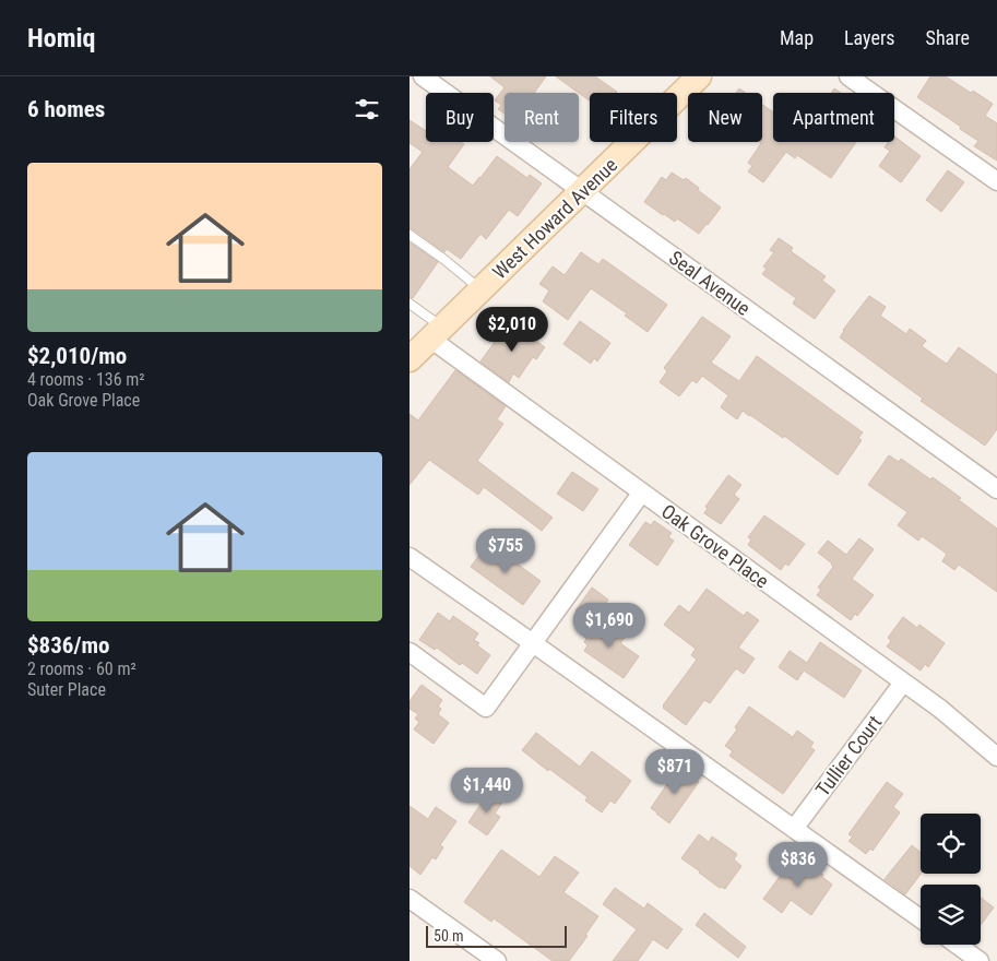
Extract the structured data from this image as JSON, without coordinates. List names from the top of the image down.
{
  "streets": {
    "main road": ["West Howard Avenue"],
    "street": ["Seal Avenue", "Oak Grove Place", "Tullier Court"]
  },
  "crossings": [
    ["West Howard Avenue", "Seal Avenue"],
    ["West Howard Avenue", "Oak Grove Place"],
    ["Oak Grove Place", "Tullier Court"]
  ],
  "scale_bar": "50 m",
  "page": {
    "header": "Homiq",
    "nav": ["Map", "Layers", "Share"],
    "heading": "6 homes",
    "chip": [
      "Buy",
      "Rent",
      "Filters",
      "New",
      "Apartment"
    ],
    "list": [
      {
        "name": "$2,010/mo",
        "note": "4 rooms · 136 m² · Oak Grove Place"
      },
      {
        "name": "$836/mo",
        "note": "2 rooms · 60 m² · Suter Place"
      }
    ],
    "price": [
      "$2,010",
      "$755",
      "$1,690",
      "$871",
      "$1,440",
      "$836"
    ],
    "scale": "50 m"
  }
}
